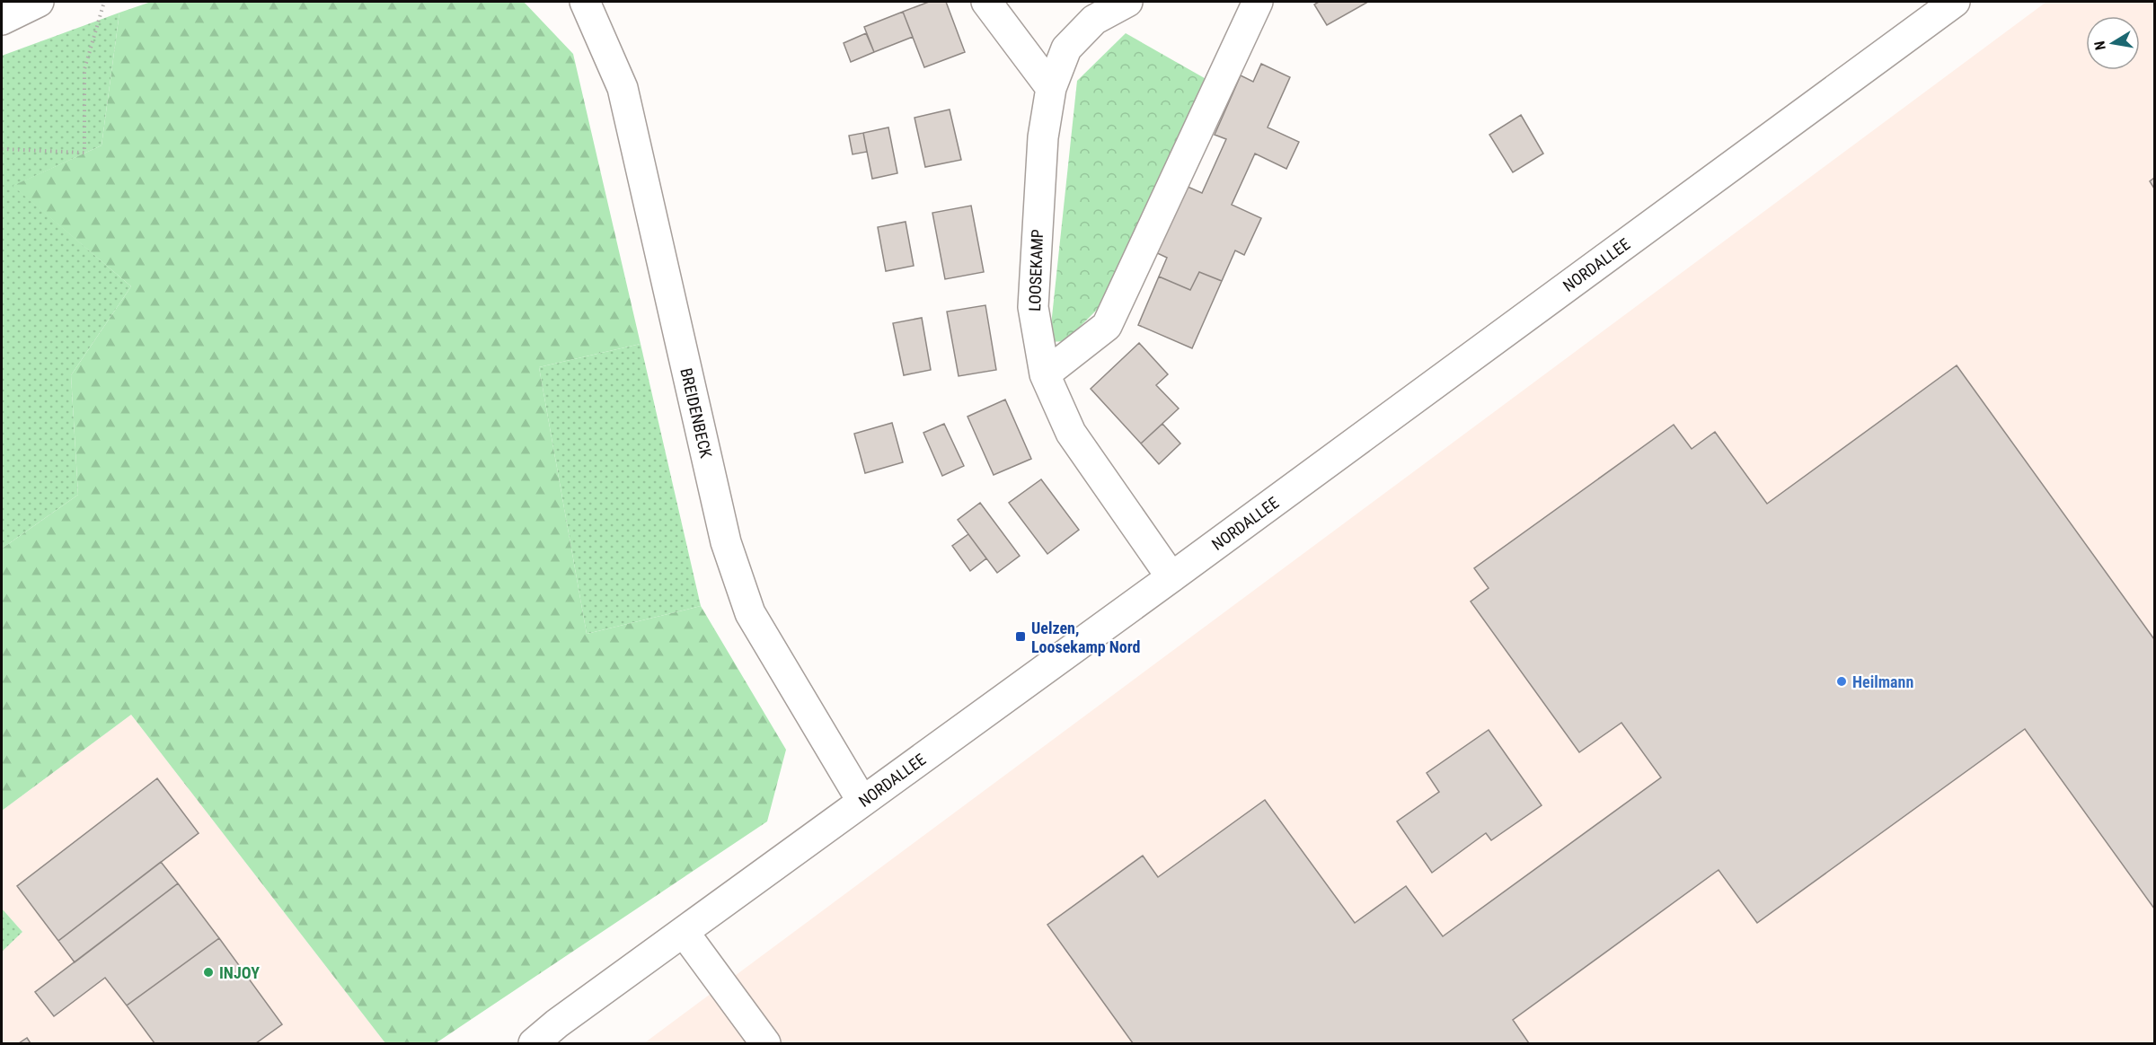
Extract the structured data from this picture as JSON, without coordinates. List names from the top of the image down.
{
  "streets": {
    "street": ["NORDALLEE", "LOOSEKAMP", "BREIDENBECK"]
  },
  "crossings": [
    ["NORDALLEE", "LOOSEKAMP"],
    ["NORDALLEE", "BREIDENBECK"]
  ],
  "places": {
    "transit": ["Uelzen, Loosekamp Nord"],
    "other": ["Heilmann", "INJOY"]
  },
  "north": "left"
}
